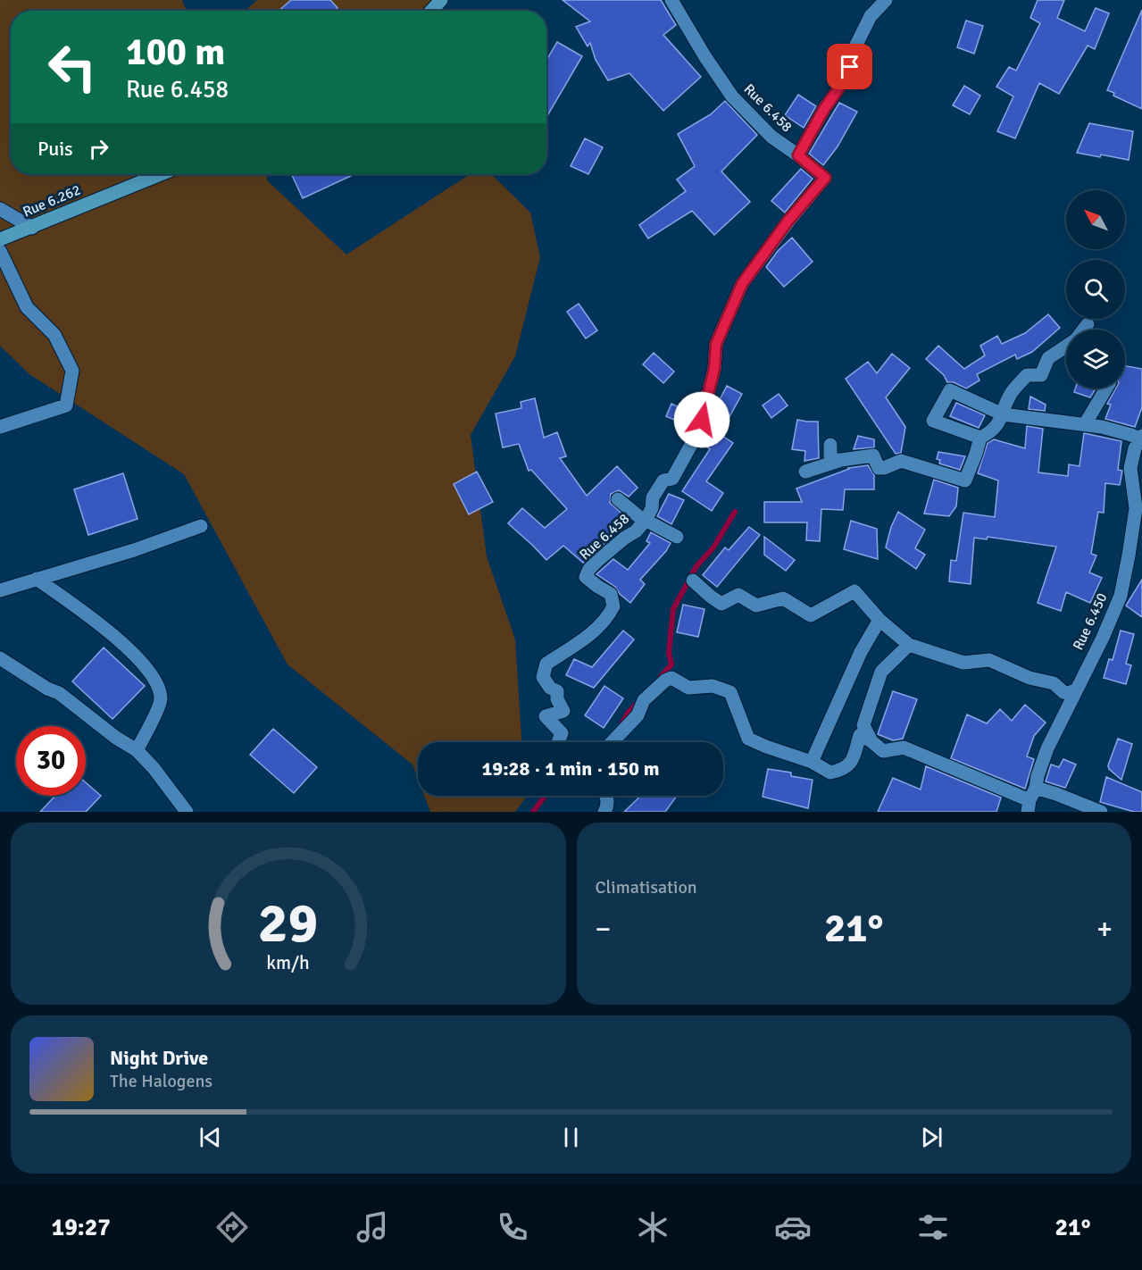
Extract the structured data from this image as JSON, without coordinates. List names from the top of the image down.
{
  "streets": {
    "street": ["Rue 6.458", "Rue 6.262", "Rue 6.450"]
  },
  "north": "top left",
  "page": {
    "turn": ["100 m", "Rue 6.458"],
    "then": "Puis",
    "limit": "30",
    "trip": "19:28 · 1 min · 150 m",
    "tile": "Climatisation",
    "heat": ["−", "21°", "+"],
    "song": ["Night Drive", "The Halogens"],
    "tabs": ["19:27", "21°"],
    "gauge": ["29", "km/h"]
  }
}
